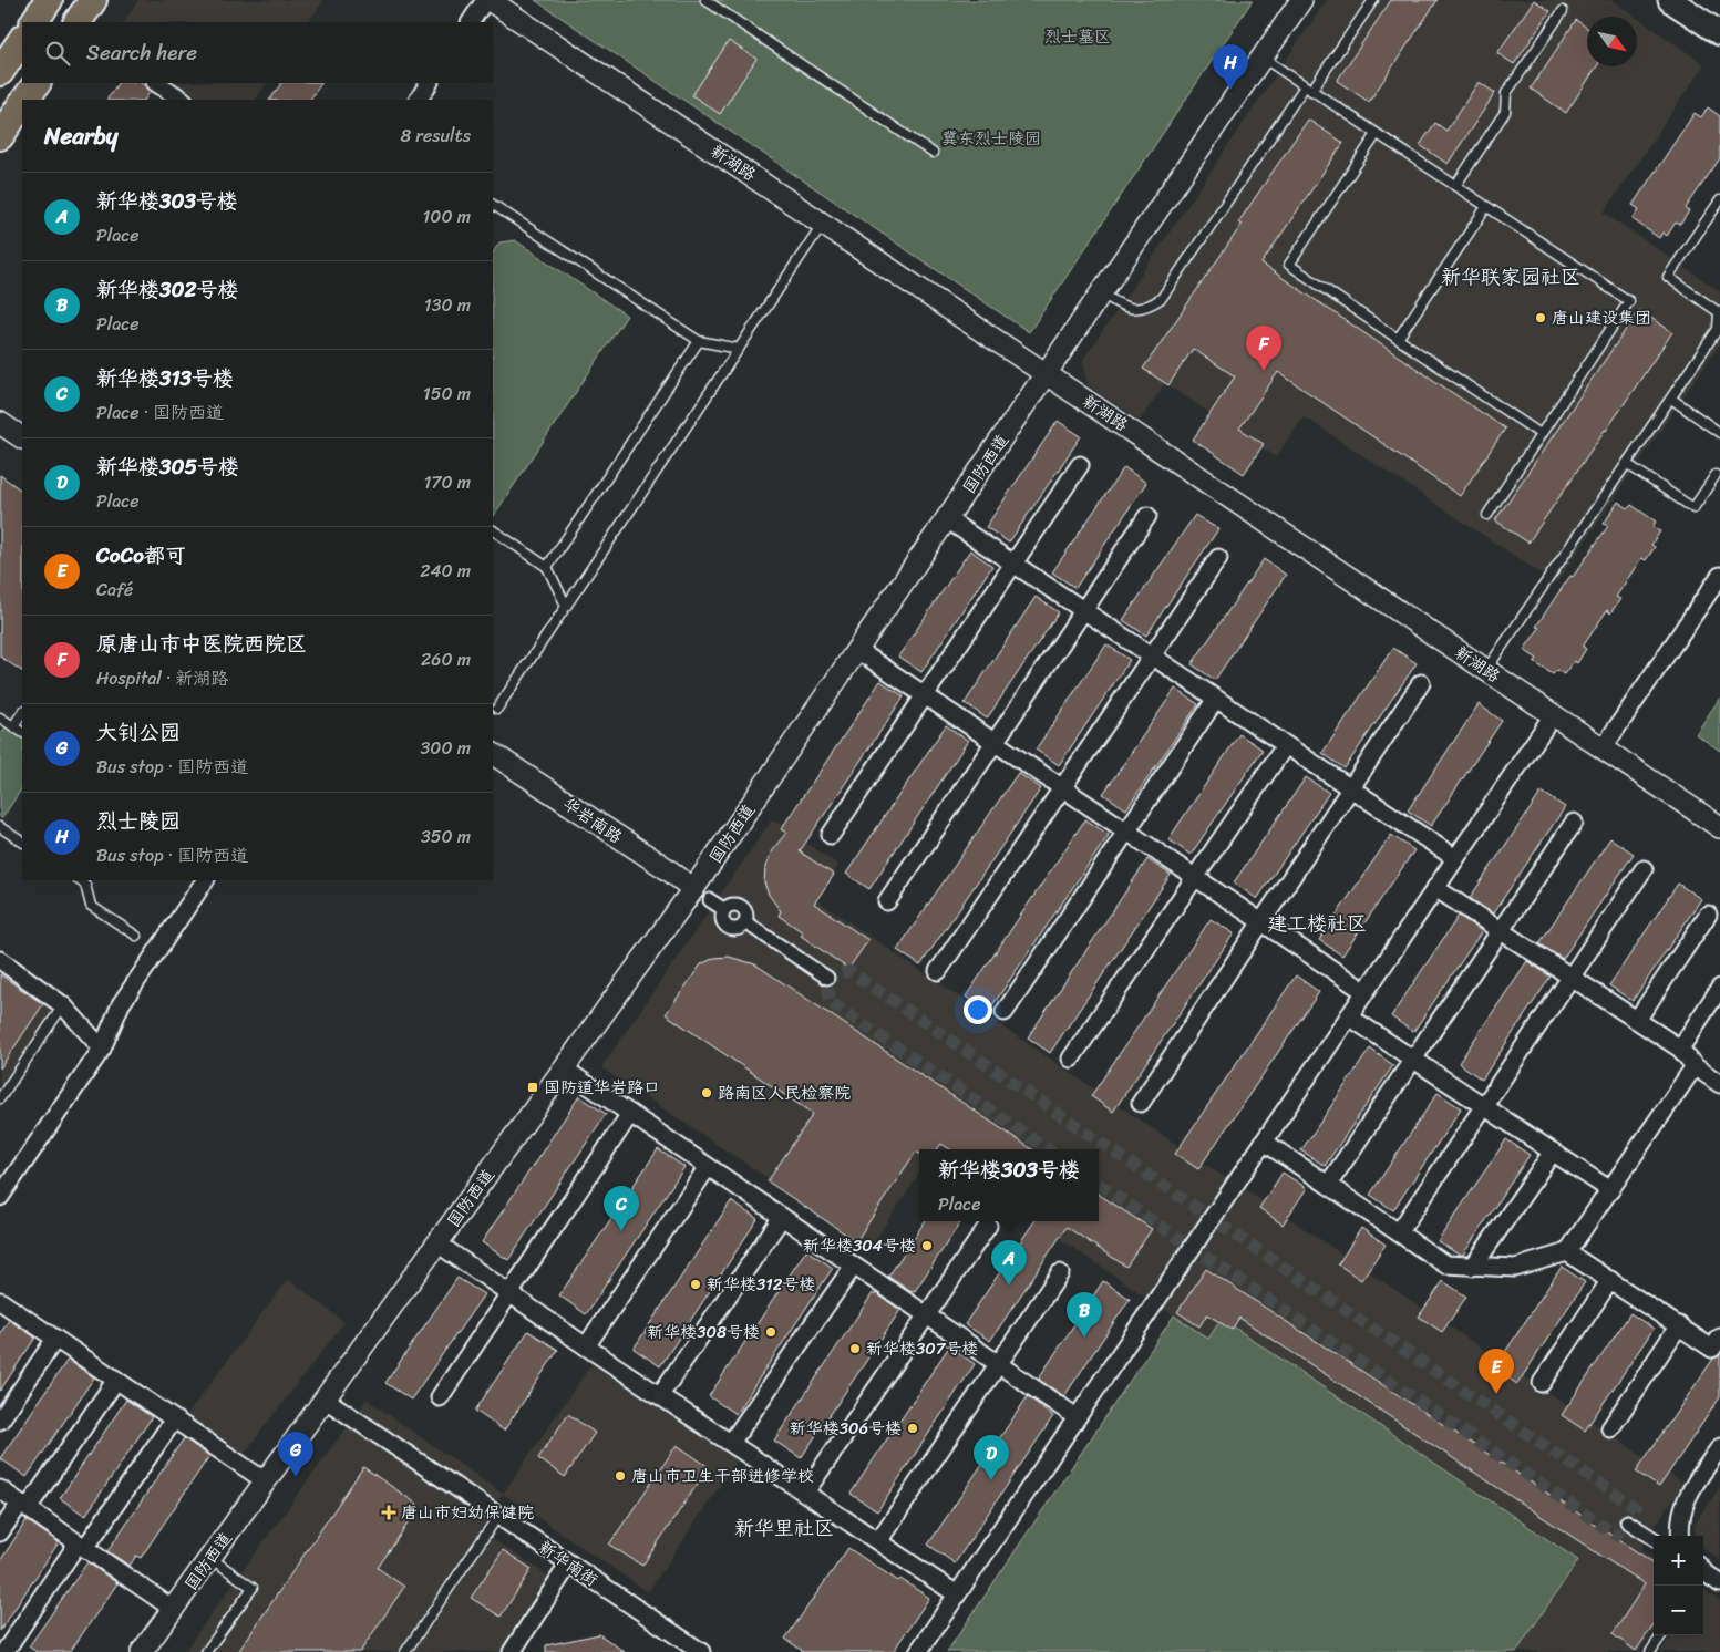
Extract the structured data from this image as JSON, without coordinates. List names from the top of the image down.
{
  "streets": {
    "street": [
      "新湖路",
      "国防西道",
      "华岩南路",
      "新华南街"
    ]
  },
  "crossings": [
    ["新湖路", "国防西道"],
    ["国防西道", "华岩南路"],
    ["国防西道", "新华南街"]
  ],
  "districts": ["新华联家园社区", "建工楼社区", "新华里社区"],
  "parks": ["烈士墓区", "冀东烈士陵园"],
  "places": {
    "other": [
      "唐山建设集团",
      "路南区人民检察院",
      "新华楼304号楼",
      "新华楼312号楼",
      "新华楼308号楼",
      "新华楼307号楼",
      "新华楼306号楼",
      "唐山市卫生干部进修学校"
    ],
    "transit": ["国防道华岩路口"],
    "health": ["唐山市妇幼保健院"]
  },
  "north": "bottom right",
  "page": {
    "search": "Search here",
    "pins": [
      "H",
      "F",
      "C",
      "A",
      "B",
      "E",
      "G",
      "D"
    ],
    "heading": ["Nearby", "8 results"],
    "list": [
      {
        "mark": "A",
        "name": "新华楼303号楼",
        "note": "Place",
        "value": "100 m"
      },
      {
        "mark": "B",
        "name": "新华楼302号楼",
        "note": "Place",
        "value": "130 m"
      },
      {
        "mark": "C",
        "name": "新华楼313号楼",
        "note": "Place · 国防西道",
        "value": "150 m"
      },
      {
        "mark": "D",
        "name": "新华楼305号楼",
        "note": "Place",
        "value": "170 m"
      },
      {
        "mark": "E",
        "name": "CoCo都可",
        "note": "Café",
        "value": "240 m"
      },
      {
        "mark": "F",
        "name": "原唐山市中医院西院区",
        "note": "Hospital · 新湖路",
        "value": "260 m"
      },
      {
        "mark": "G",
        "name": "大钊公园",
        "note": "Bus stop · 国防西道",
        "value": "300 m"
      },
      {
        "mark": "H",
        "name": "烈士陵园",
        "note": "Bus stop · 国防西道",
        "value": "350 m"
      }
    ],
    "popup": ["新华楼303号楼", "Place"],
    "map_buttons": ["+", "−"]
  }
}
